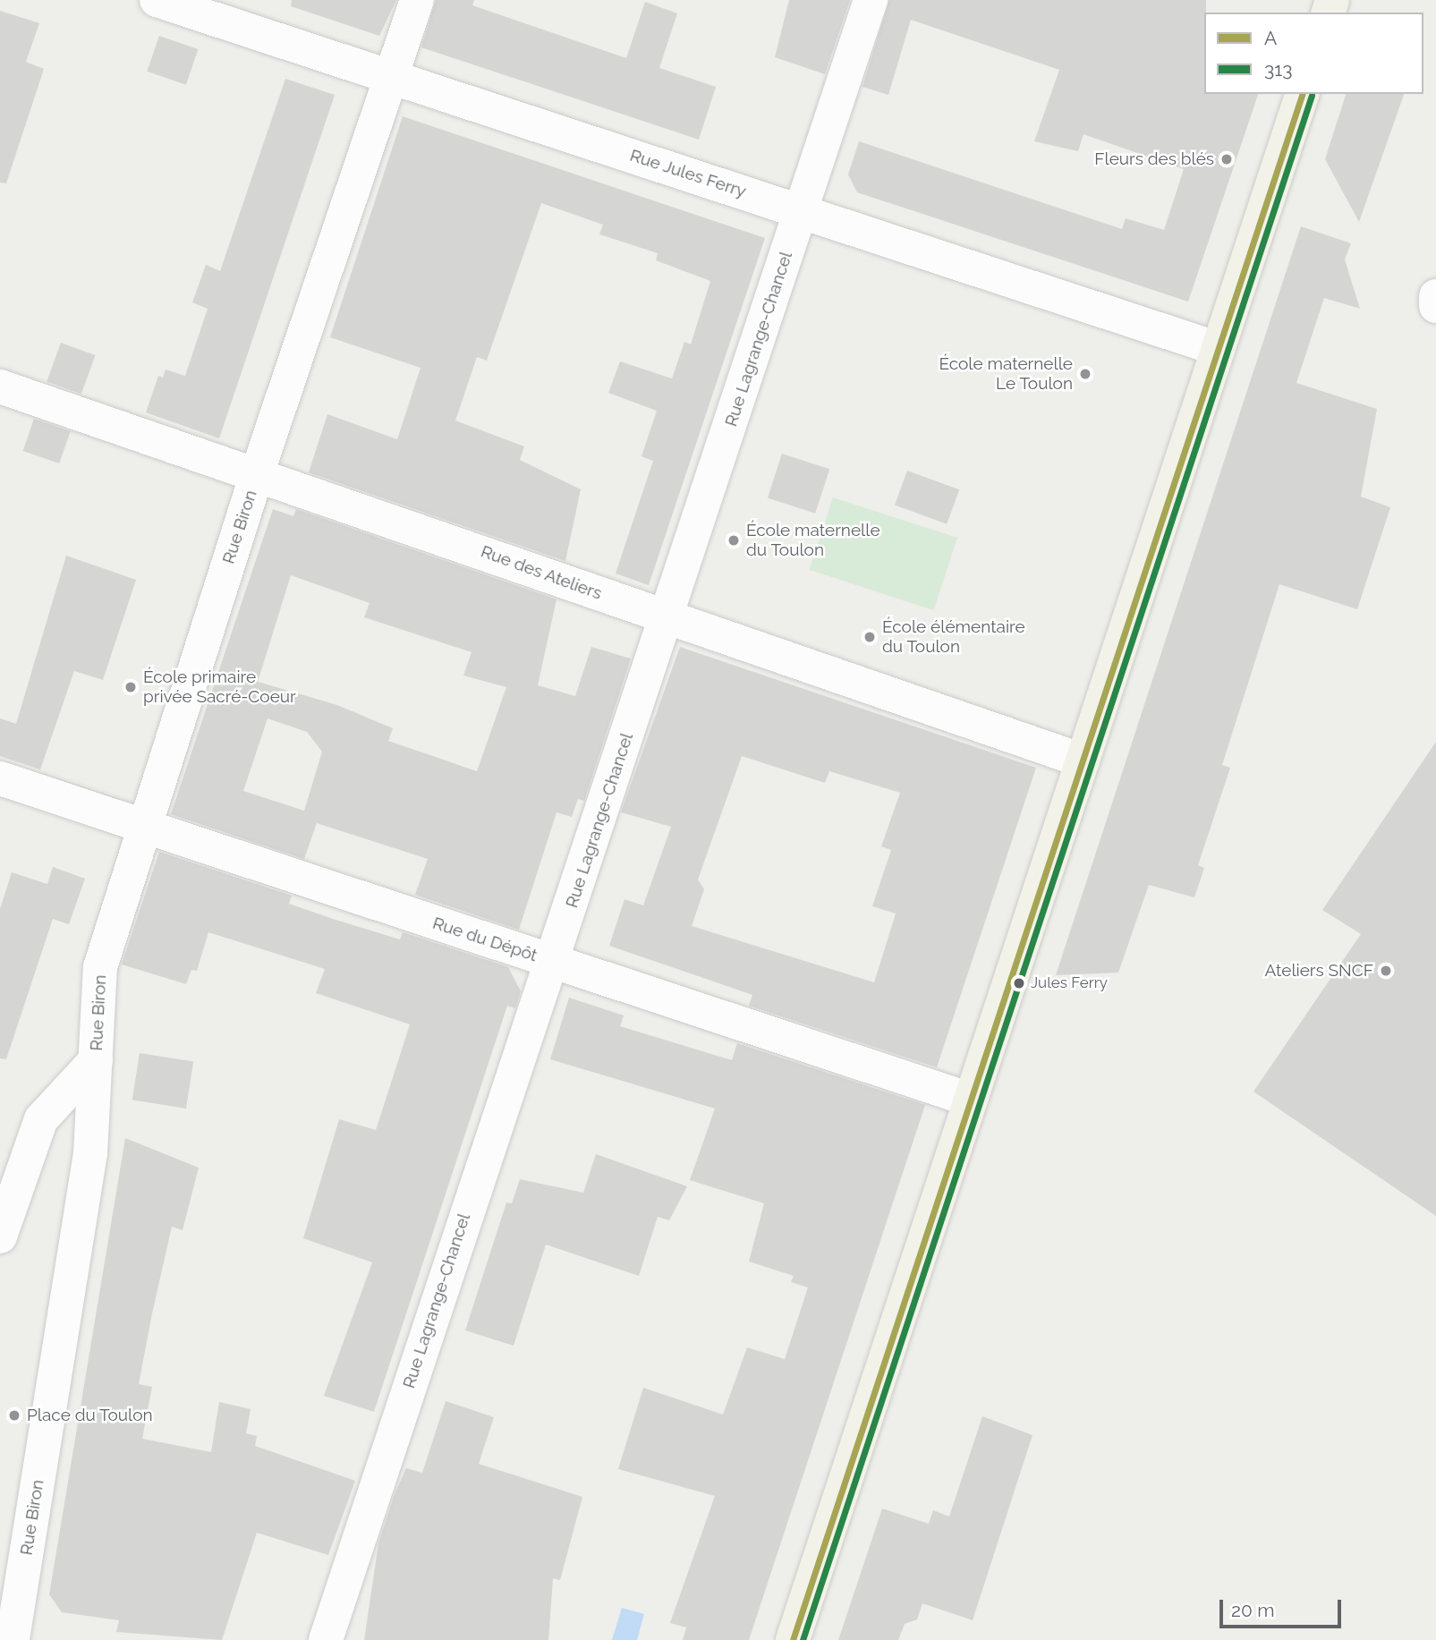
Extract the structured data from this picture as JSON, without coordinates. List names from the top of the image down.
{
  "streets": {
    "street": [
      "Rue Jules Ferry",
      "Rue Lagrange-Chancel",
      "Rue Biron",
      "Rue des Ateliers",
      "Rue du Dépôt"
    ]
  },
  "crossings": [
    ["Rue Jules Ferry", "Rue Lagrange-Chancel"],
    ["Rue Jules Ferry", "Rue Biron"],
    ["Rue Lagrange-Chancel", "Rue des Ateliers"],
    ["Rue Lagrange-Chancel", "Rue du Dépôt"],
    ["Rue Biron", "Rue des Ateliers"],
    ["Rue Biron", "Rue du Dépôt"]
  ],
  "places": [
    "Fleurs des blés",
    "École maternelle Le Toulon",
    "École maternelle du Toulon",
    "École élémentaire du Toulon",
    "École primaire privée Sacré-Coeur",
    "Ateliers SNCF",
    "Jules Ferry",
    "Place du Toulon"
  ],
  "lines": ["transit line A", "transit line 313"],
  "legend": ["A", "313"],
  "scale_bar": "20 m"
}
